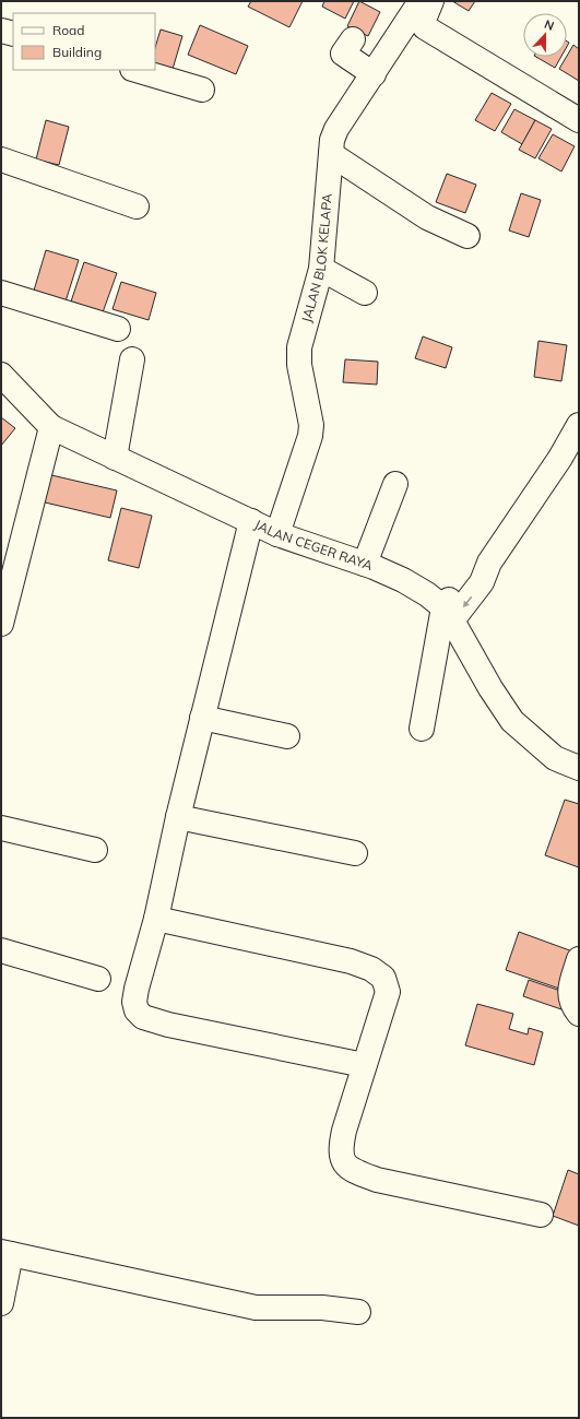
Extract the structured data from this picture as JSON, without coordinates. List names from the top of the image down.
{
  "streets": {
    "street": ["JALAN BLOK KELAPA", "JALAN CEGER RAYA"]
  },
  "crossings": [
    ["JALAN BLOK KELAPA", "JALAN CEGER RAYA"]
  ],
  "legend": ["Road", "Building"],
  "north": "top"
}
